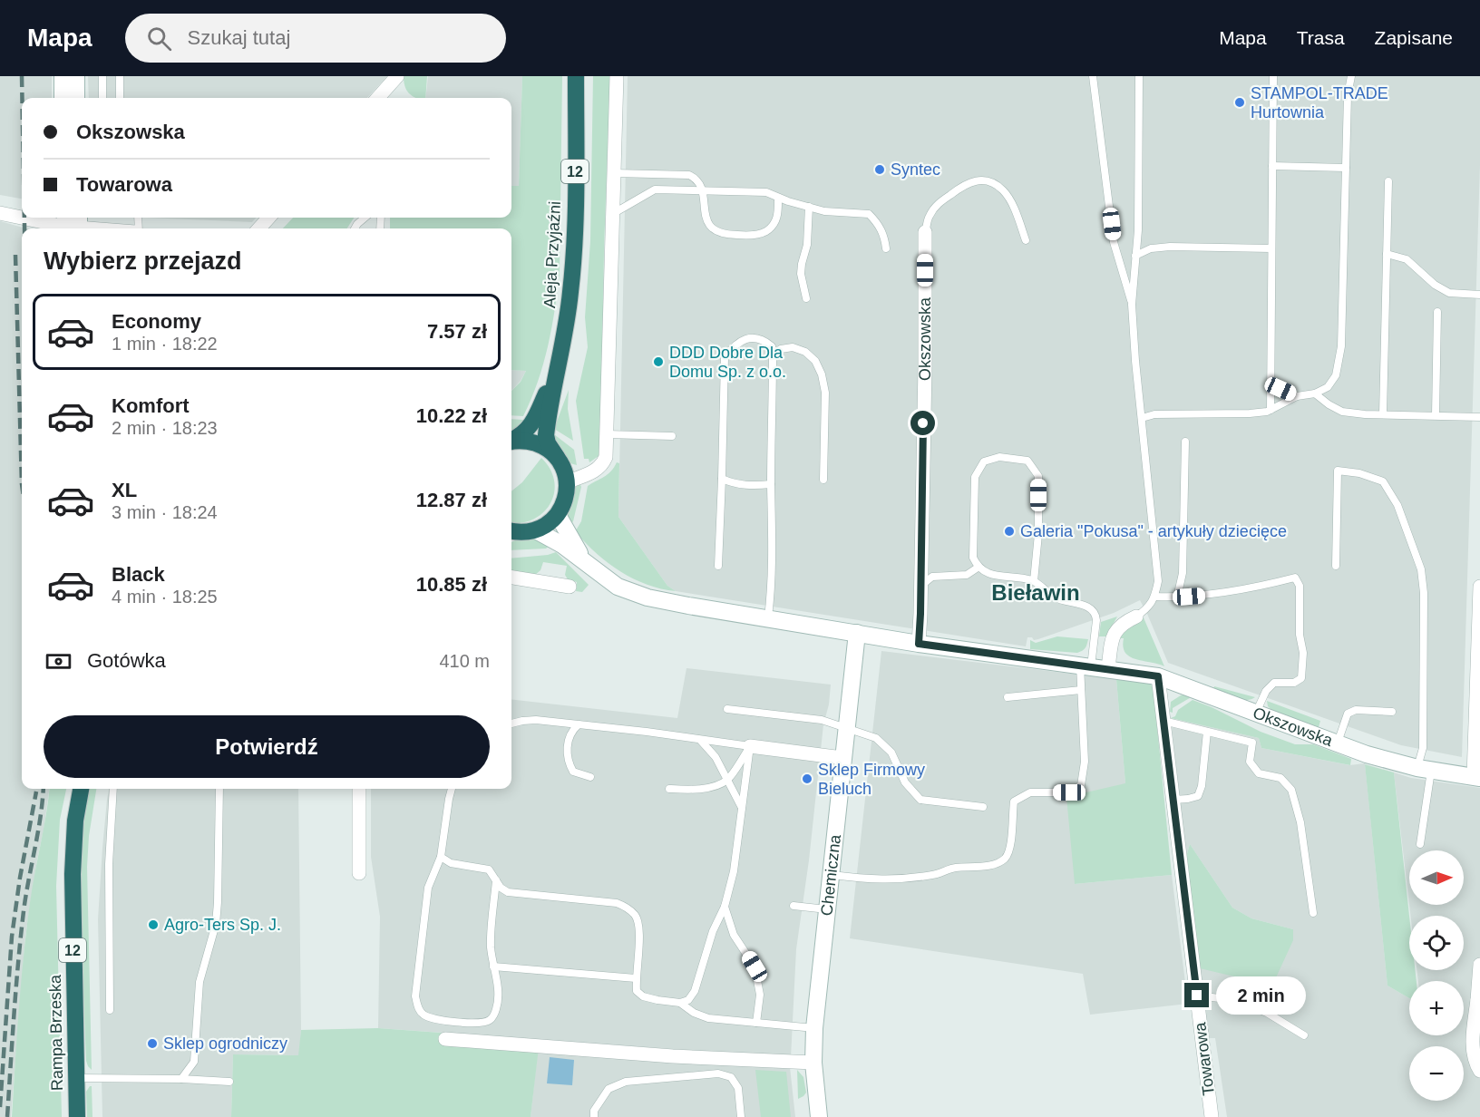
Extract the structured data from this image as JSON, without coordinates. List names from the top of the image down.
{
  "streets": {
    "highway": ["12", "Aleja Przyjaźni", "Rampa Brzeska"],
    "main road": ["Okszowska", "Chemiczna"],
    "street": ["Towarowa"]
  },
  "crossings": [
    ["12", "Aleja Przyjaźni"],
    ["Okszowska", "Chemiczna"],
    ["Okszowska", "Towarowa"]
  ],
  "districts": ["Bieławin"],
  "places": [
    "STAMPOL-TRADE Hurtownia",
    "Syntec",
    "DDD Dobre Dla Domu Sp. z o.o.",
    "Galeria \"Pokusa\" - artykuły dziecięce",
    "Sklep Firmowy Bieluch",
    "Agro-Ters Sp. J.",
    "Sklep ogrodniczy"
  ],
  "north": "right",
  "page": {
    "header": "Mapa",
    "search": "Szukaj tutaj",
    "nav": ["Mapa", "Trasa", "Zapisane"],
    "banner": ["Okszowska", "Towarowa"],
    "heading": "Wybierz przejazd",
    "list": [
      {
        "name": "Economy",
        "note": "1 min · 18:22",
        "value": "7.57 zł"
      },
      {
        "name": "Komfort",
        "note": "2 min · 18:23",
        "value": "10.22 zł"
      },
      {
        "name": "XL",
        "note": "3 min · 18:24",
        "value": "12.87 zł"
      },
      {
        "name": "Black",
        "note": "4 min · 18:25",
        "value": "10.85 zł"
      }
    ],
    "pay": ["Gotówka", "410 m"],
    "buttons": "Potwierdź",
    "map_buttons": ["+", "−"],
    "bubble": "2 min"
  }
}
